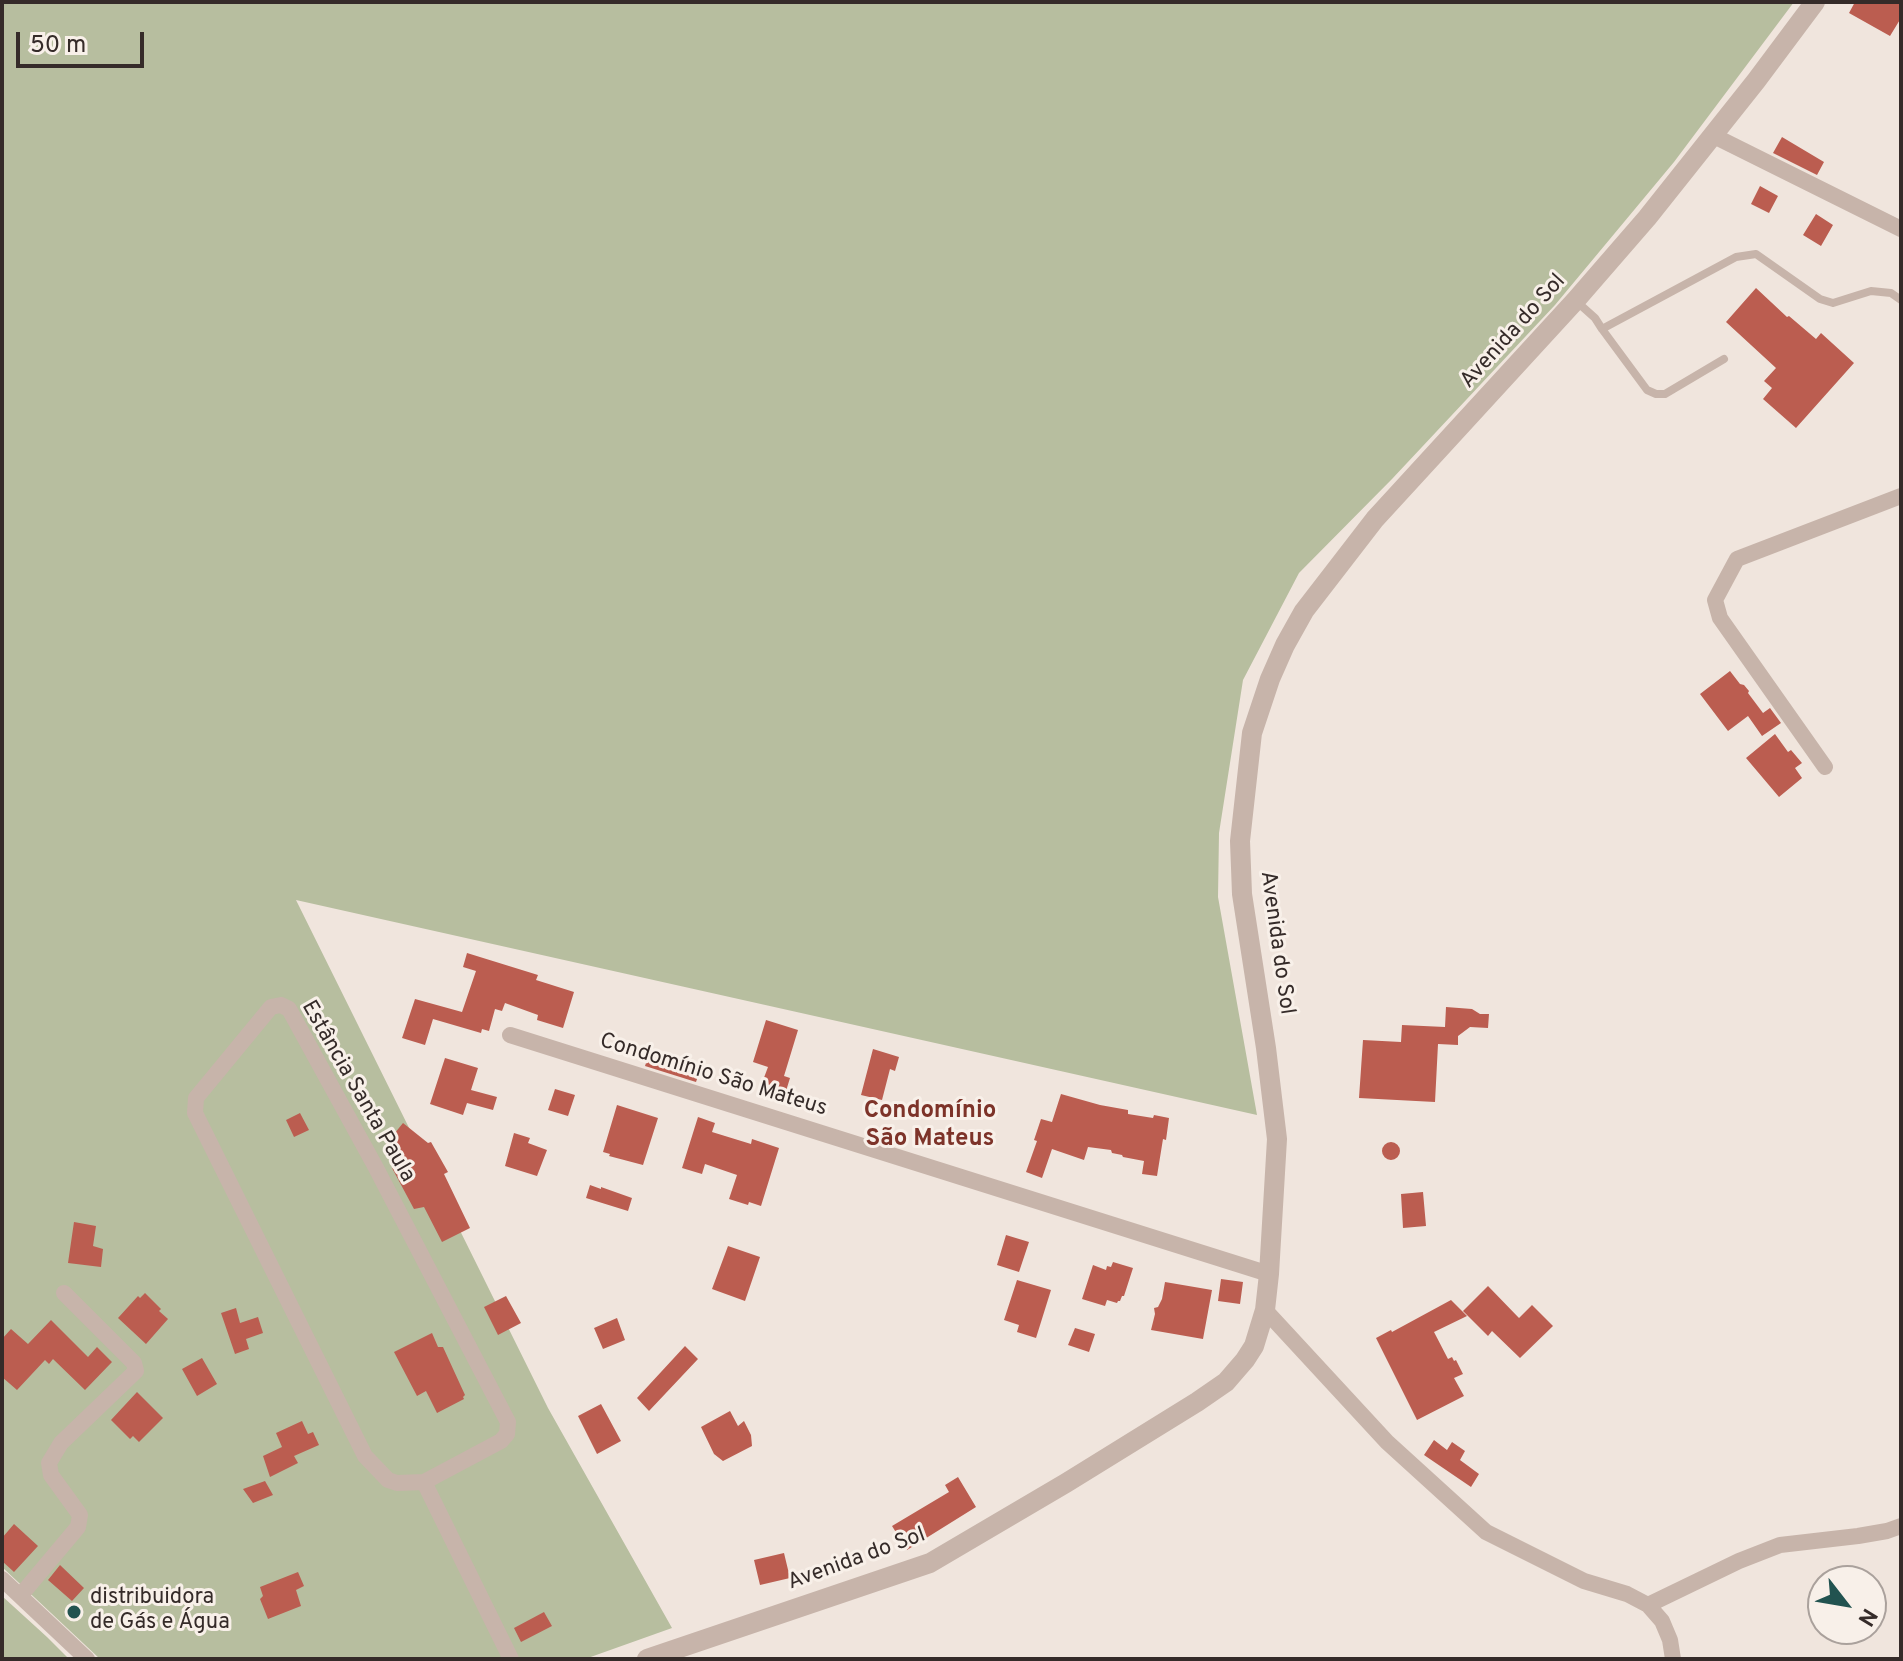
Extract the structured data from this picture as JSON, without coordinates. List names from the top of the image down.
{
  "streets": {
    "street": ["Avenida do Sol", "Condomínio São Mateus", "Estância Santa Paula"]
  },
  "crossings": [
    ["Avenida do Sol", "Condomínio São Mateus"]
  ],
  "districts": ["Condomínio São Mateus"],
  "places": ["distribuidora de Gás e Água"],
  "scale_bar": "50 m",
  "north": "bottom right"
}
